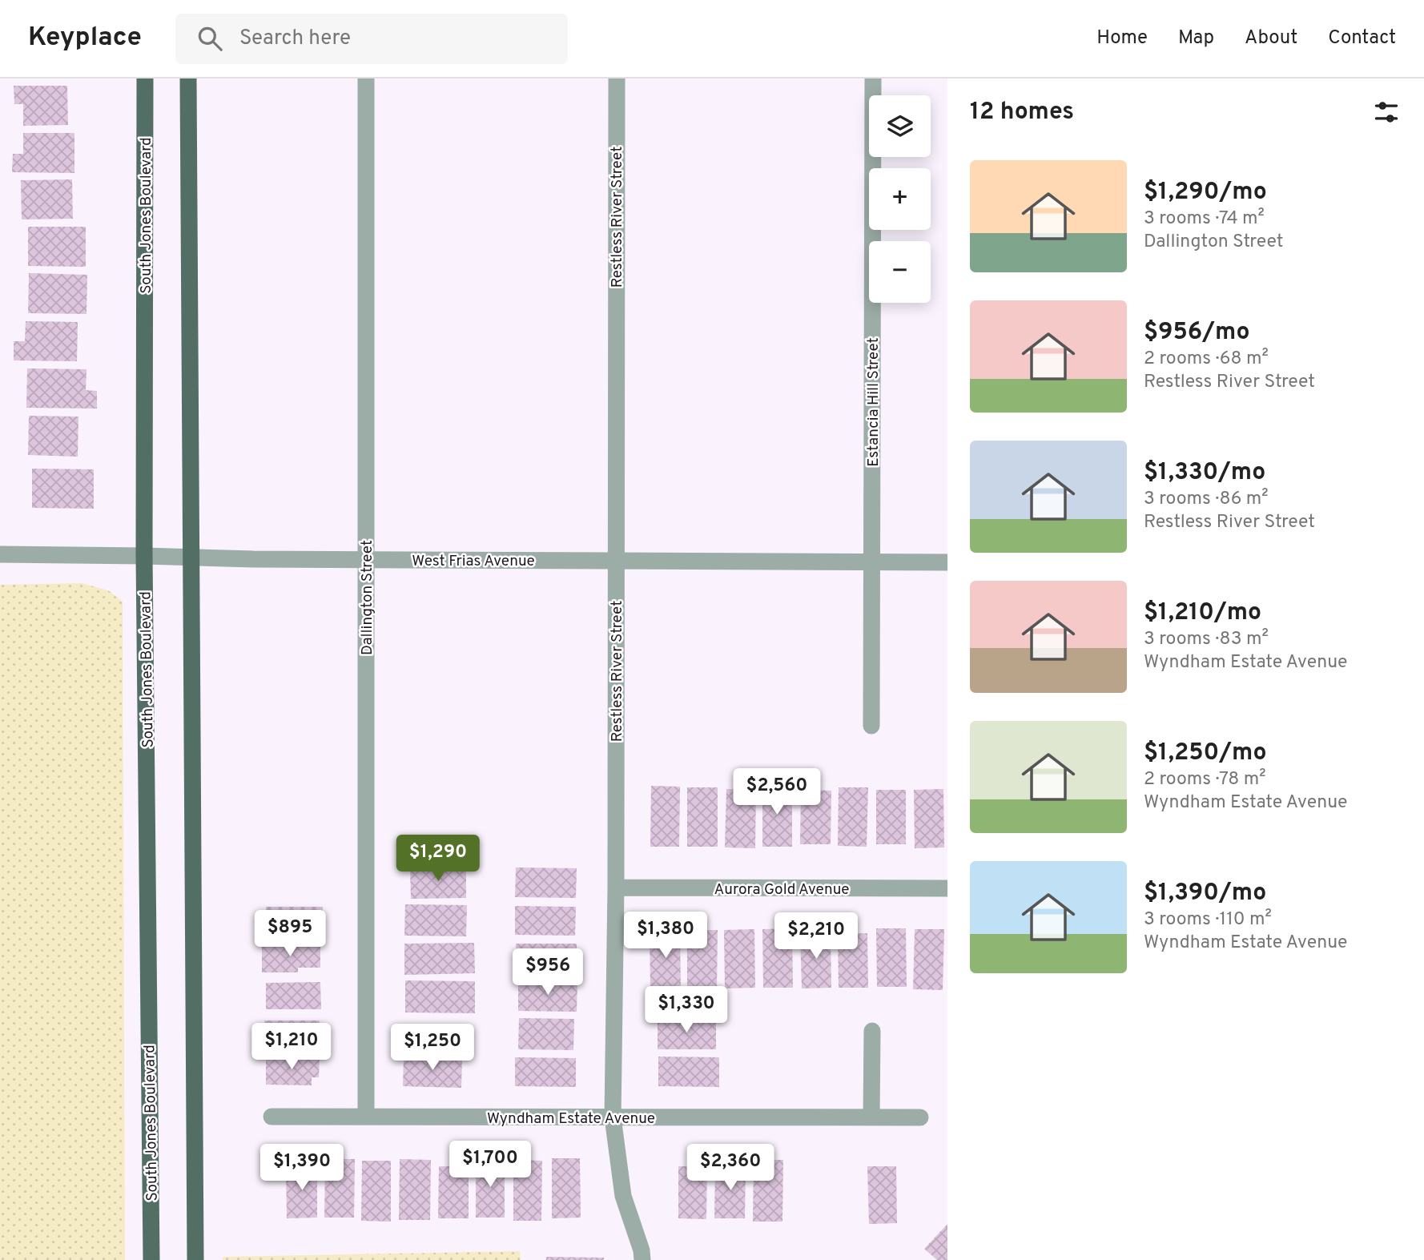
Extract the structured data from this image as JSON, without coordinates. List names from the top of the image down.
{
  "streets": {
    "main road": ["South Jones Boulevard"],
    "street": [
      "Restless River Street",
      "Estancia Hill Street",
      "West Frias Avenue",
      "Dallington Street",
      "Aurora Gold Avenue",
      "Wyndham Estate Avenue"
    ]
  },
  "crossings": [
    ["South Jones Boulevard", "West Frias Avenue"],
    ["Restless River Street", "West Frias Avenue"],
    ["Restless River Street", "Aurora Gold Avenue"],
    ["Restless River Street", "Wyndham Estate Avenue"],
    ["Estancia Hill Street", "West Frias Avenue"],
    ["West Frias Avenue", "Dallington Street"],
    ["Dallington Street", "Wyndham Estate Avenue"]
  ],
  "page": {
    "header": "Keyplace",
    "search": "Search here",
    "nav": [
      "Home",
      "Map",
      "About",
      "Contact"
    ],
    "heading": "12 homes",
    "map_buttons": ["+", "−"],
    "list": [
      {
        "name": "$1,290/mo",
        "note": "3 rooms · 74 m² · Dallington Street"
      },
      {
        "name": "$956/mo",
        "note": "2 rooms · 68 m² · Restless River Street"
      },
      {
        "name": "$1,330/mo",
        "note": "3 rooms · 86 m² · Restless River Street"
      },
      {
        "name": "$1,210/mo",
        "note": "3 rooms · 83 m² · Wyndham Estate Avenue"
      },
      {
        "name": "$1,250/mo",
        "note": "2 rooms · 78 m² · Wyndham Estate Avenue"
      },
      {
        "name": "$1,390/mo",
        "note": "3 rooms · 110 m² · Wyndham Estate Avenue"
      }
    ],
    "price": [
      "$2,560",
      "$1,290",
      "$895",
      "$1,380",
      "$2,210",
      "$956",
      "$1,330",
      "$1,210",
      "$1,250",
      "$1,700",
      "$1,390",
      "$2,360"
    ]
  }
}
